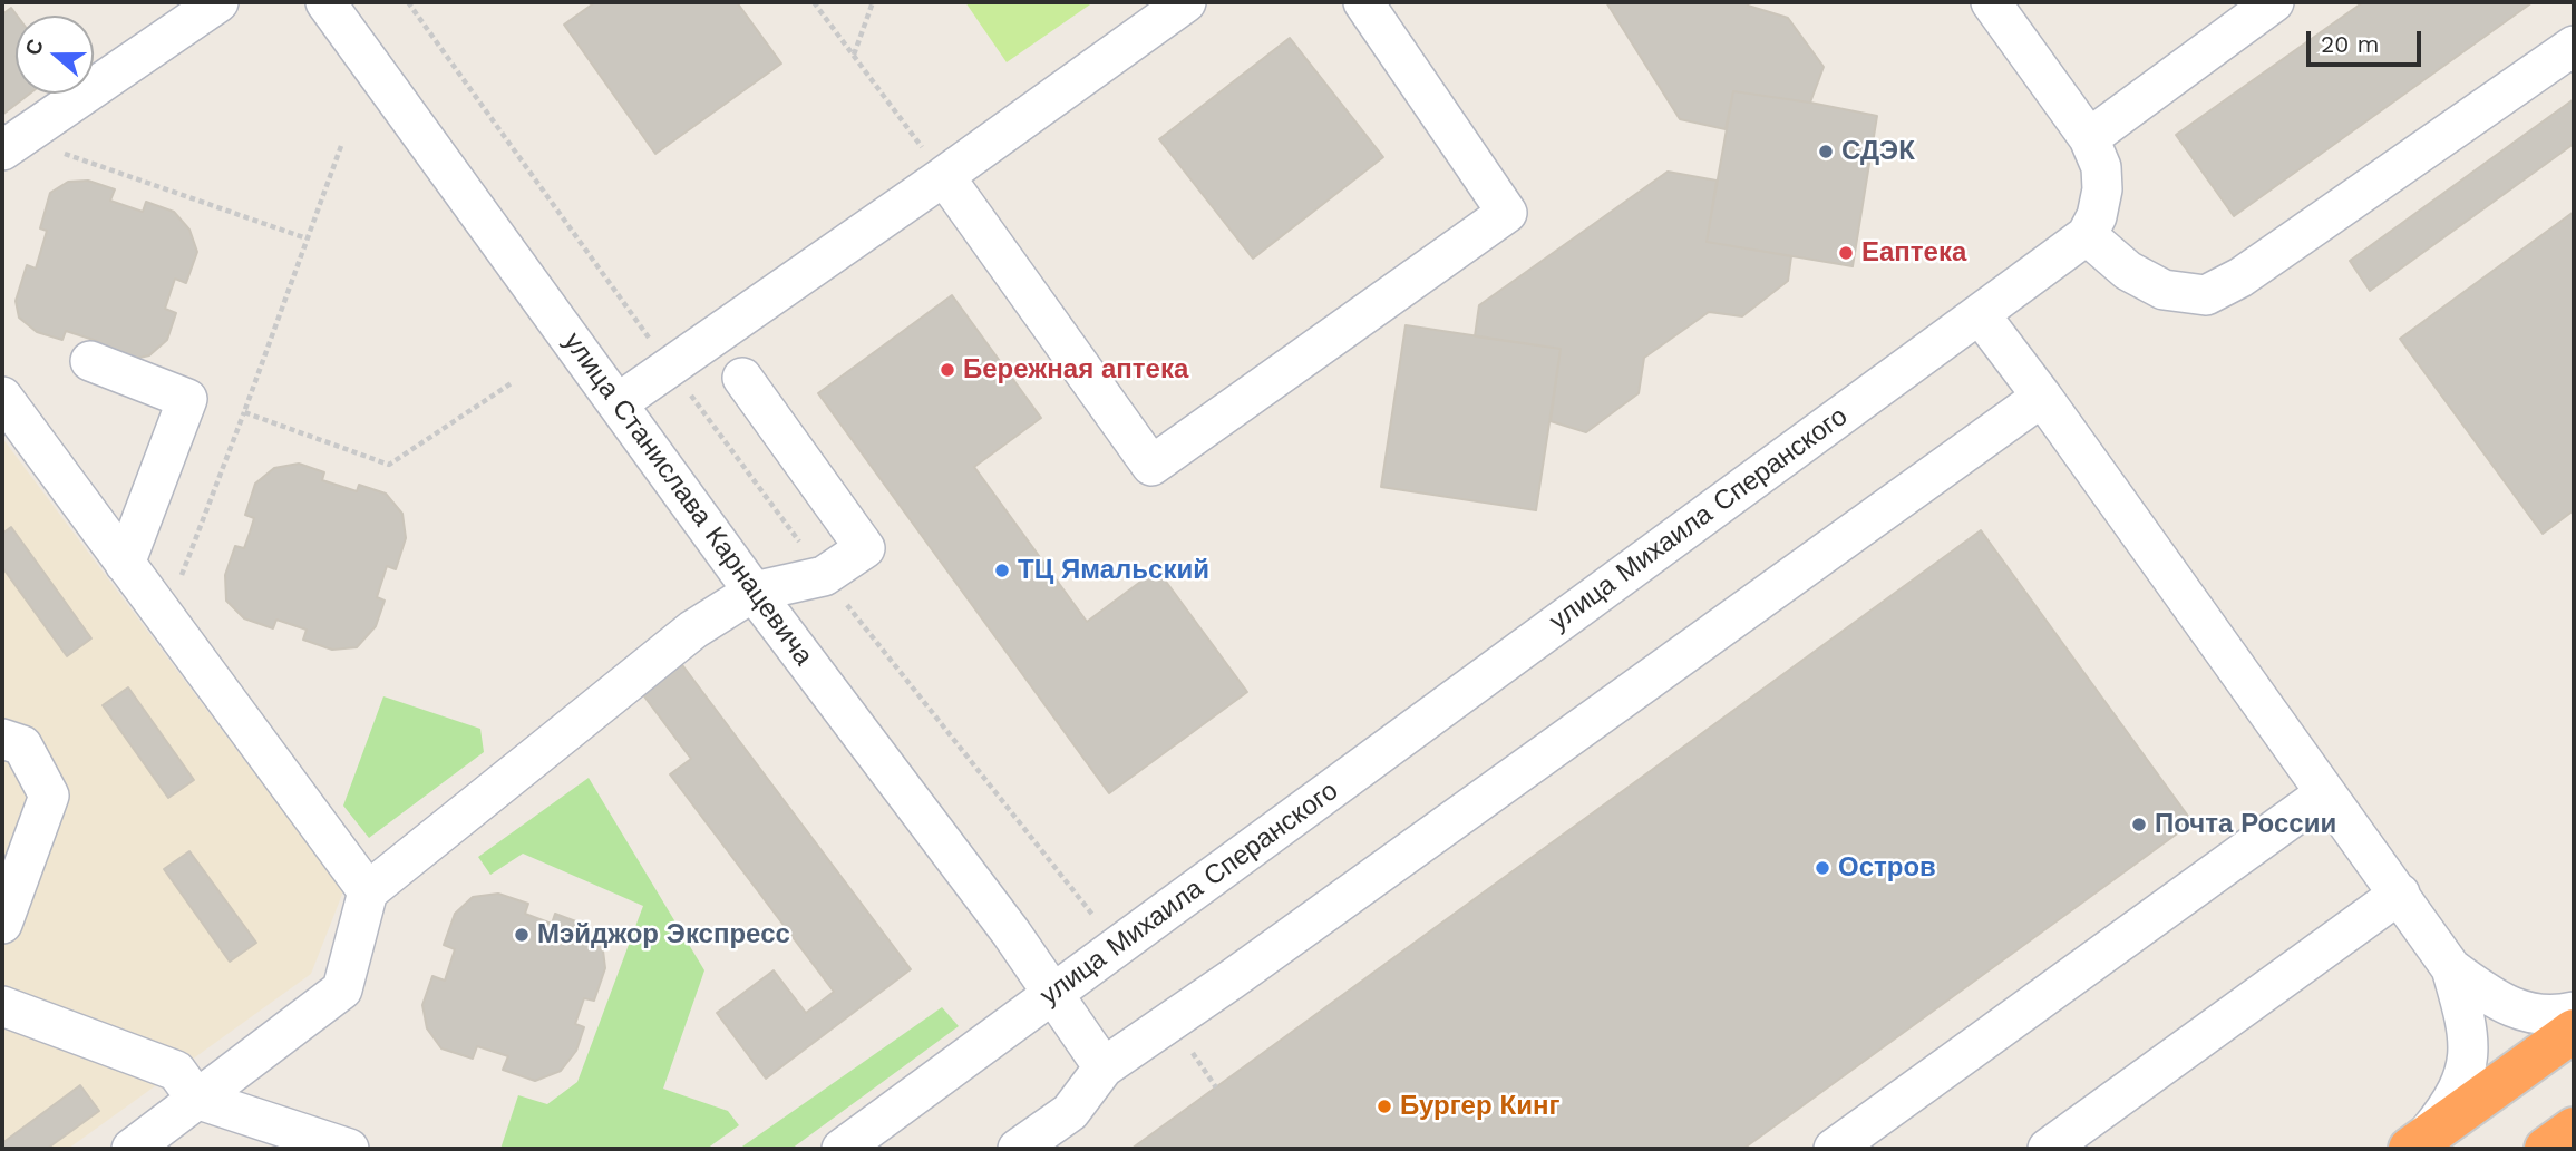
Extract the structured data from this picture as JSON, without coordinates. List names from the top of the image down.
{
  "streets": {
    "street": ["улица Станислава Карнацевича", "улица Михаила Сперанского"]
  },
  "crossings": [
    ["улица Станислава Карнацевича", "улица Михаила Сперанского"]
  ],
  "places": [
    "СДЭК",
    "Еаптека",
    "Бережная аптека",
    "ТЦ Ямальский",
    "Почта России",
    "Остров",
    "Мэйджор Экспресс",
    "Бургер Кинг"
  ],
  "scale_bar": "20 m",
  "north": "left"
}
